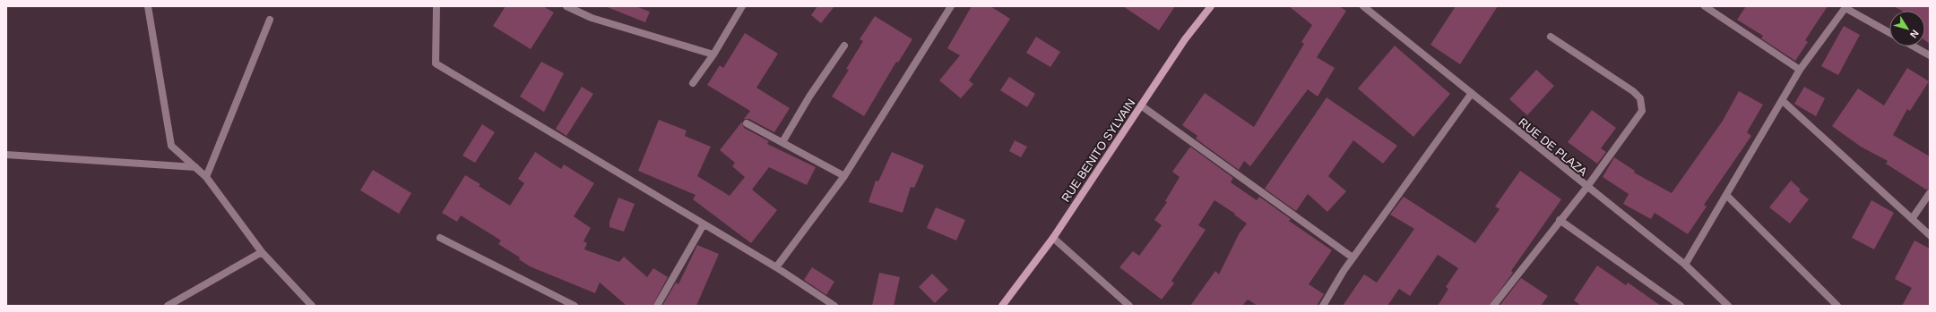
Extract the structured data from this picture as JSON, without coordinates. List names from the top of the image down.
{
  "streets": {
    "main road": ["RUE BENITO SYLVAIN"],
    "street": ["RUE DE PLAZA"]
  },
  "north": "bottom right"
}
